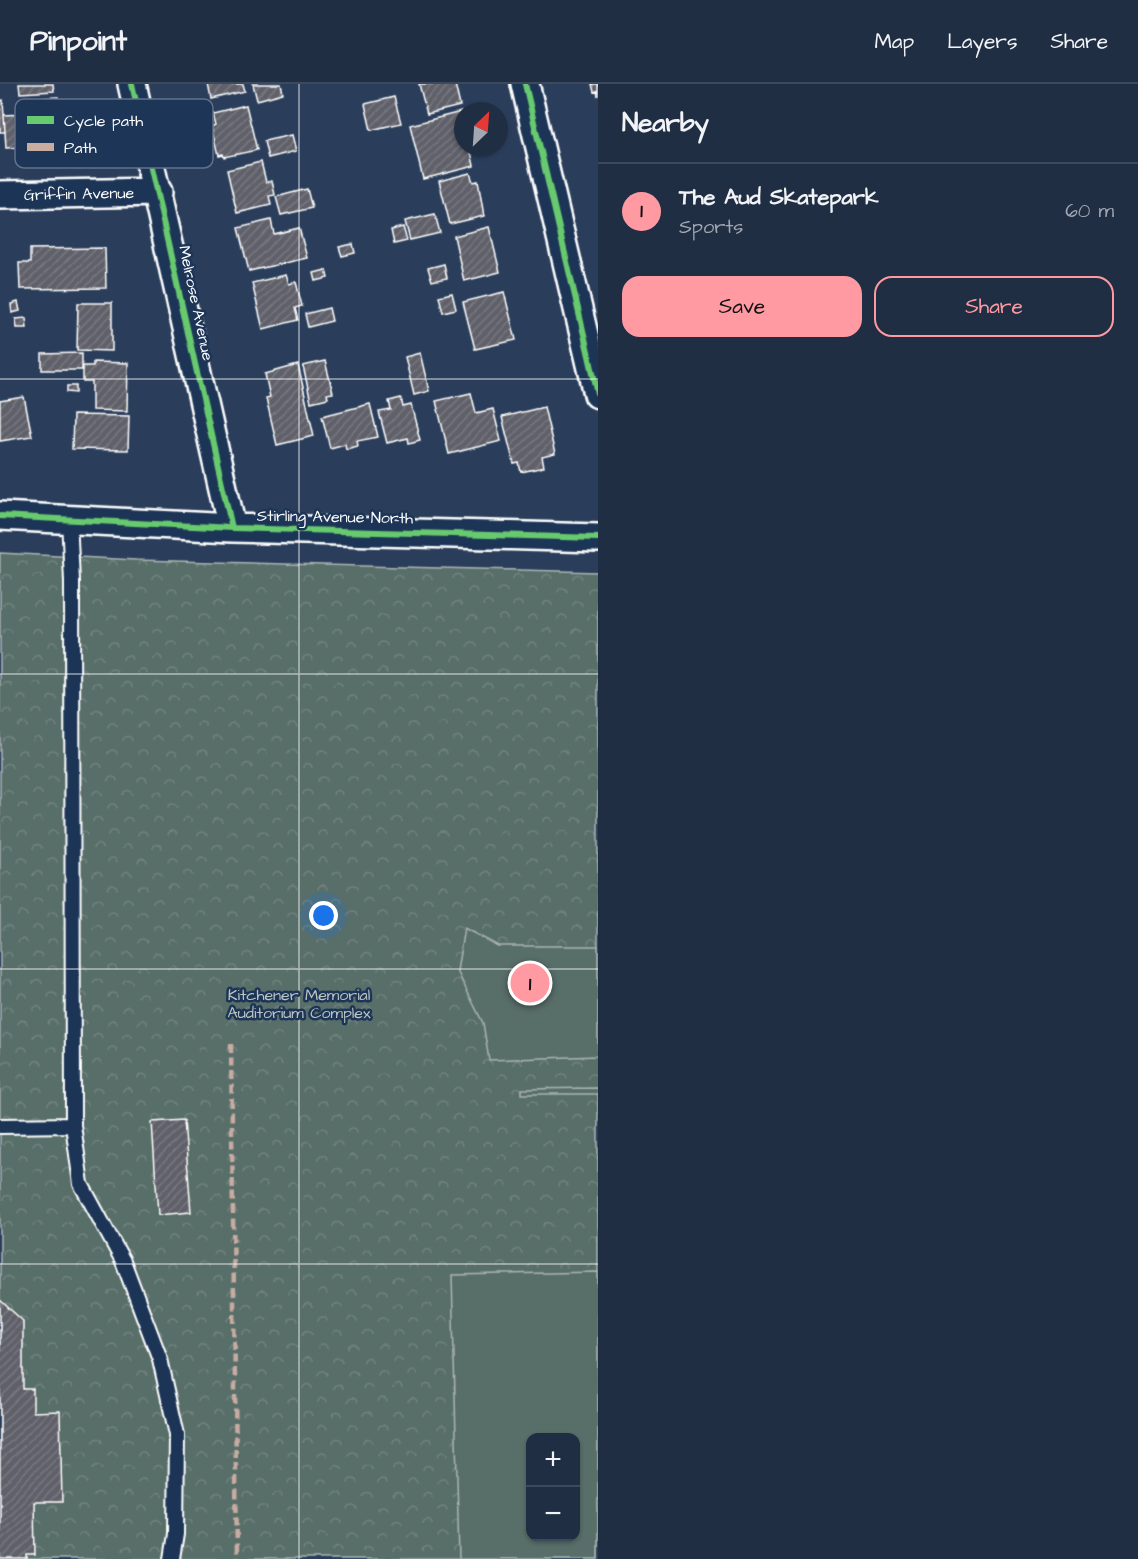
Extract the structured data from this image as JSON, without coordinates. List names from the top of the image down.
{
  "streets": {
    "street": ["Griffin Avenue", "Melrose Avenue", "Stirling Avenue North"]
  },
  "crossings": [
    ["Griffin Avenue", "Melrose Avenue"],
    ["Melrose Avenue", "Stirling Avenue North"]
  ],
  "parks": ["Kitchener Memorial Auditorium Complex"],
  "legend": ["Cycle path", "Path"],
  "north": "top right",
  "page": {
    "header": "Pinpoint",
    "nav": ["Map", "Layers", "Share"],
    "heading": "Nearby",
    "list": [
      {
        "mark": "1",
        "name": "The Aud Skatepark",
        "note": "Sports",
        "value": "60 m"
      }
    ],
    "buttons": ["Save", "Share"],
    "pins": "1",
    "map_buttons": ["+", "−"]
  }
}
